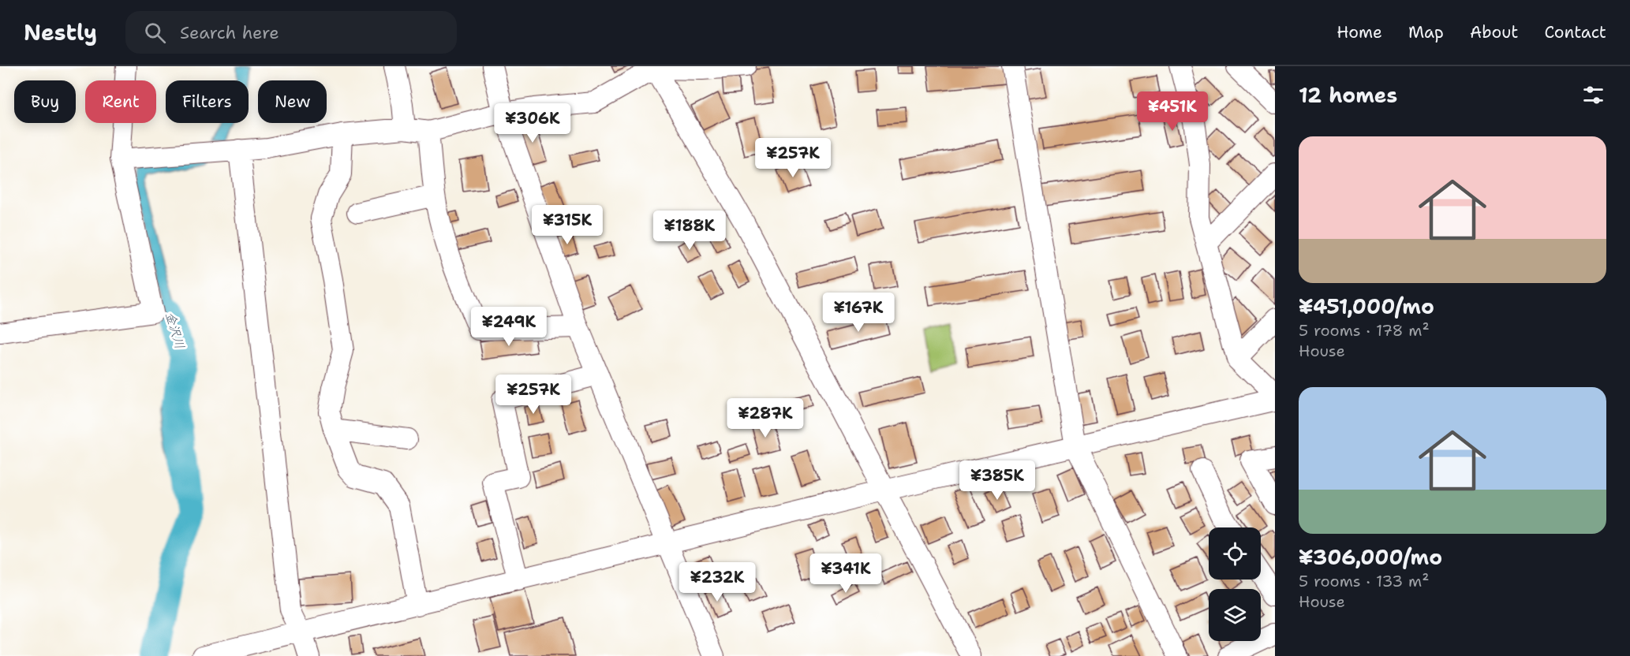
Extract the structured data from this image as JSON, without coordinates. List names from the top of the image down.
{
  "water": ["金沢川"],
  "page": {
    "header": "Nestly",
    "search": "Search here",
    "nav": [
      "Home",
      "Map",
      "About",
      "Contact"
    ],
    "heading": "12 homes",
    "chip": [
      "Buy",
      "Rent",
      "Filters",
      "New"
    ],
    "price": [
      "¥451K",
      "¥306K",
      "¥257K",
      "¥315K",
      "¥188K",
      "¥167K",
      "¥249K",
      "¥257K",
      "¥287K",
      "¥385K",
      "¥341K",
      "¥232K"
    ],
    "list": [
      {
        "name": "¥451,000/mo",
        "note": "5 rooms · 178 m² · House"
      },
      {
        "name": "¥306,000/mo",
        "note": "5 rooms · 133 m² · House"
      }
    ]
  }
}
